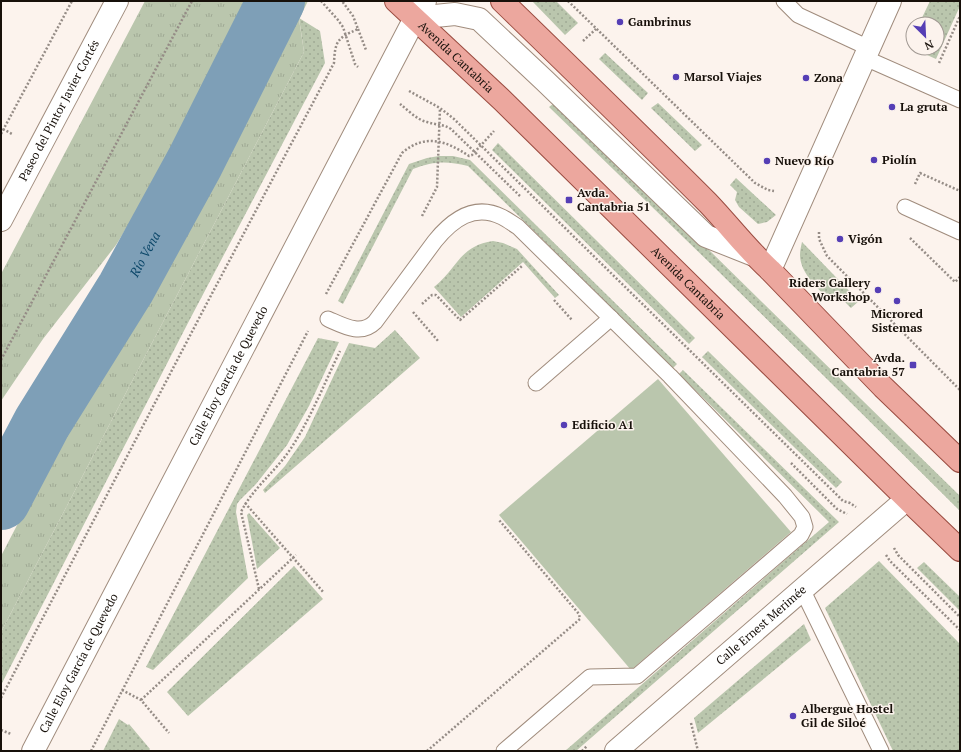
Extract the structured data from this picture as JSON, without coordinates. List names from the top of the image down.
{
  "streets": {
    "main road": ["Avenida Cantabria"],
    "street": ["Paseo del Pintor Javier Cortés", "Calle Eloy García de Quevedo", "Calle Ernest Merimée"]
  },
  "crossings": [
    ["Avenida Cantabria", "Calle Eloy García de Quevedo"],
    ["Avenida Cantabria", "Calle Ernest Merimée"]
  ],
  "water": ["Río Vena"],
  "places": {
    "other": [
      "Gambrinus",
      "Marsol Viajes",
      "Zona",
      "La gruta",
      "Piolín",
      "Nuevo Río",
      "Vigón",
      "Riders Gallery Workshop",
      "Microred Sistemas",
      "Edificio A1",
      "Albergue Hostel Gil de Siloé"
    ],
    "transit": ["Avda. Cantabria 51", "Avda. Cantabria 57"]
  },
  "north": "bottom right"
}
